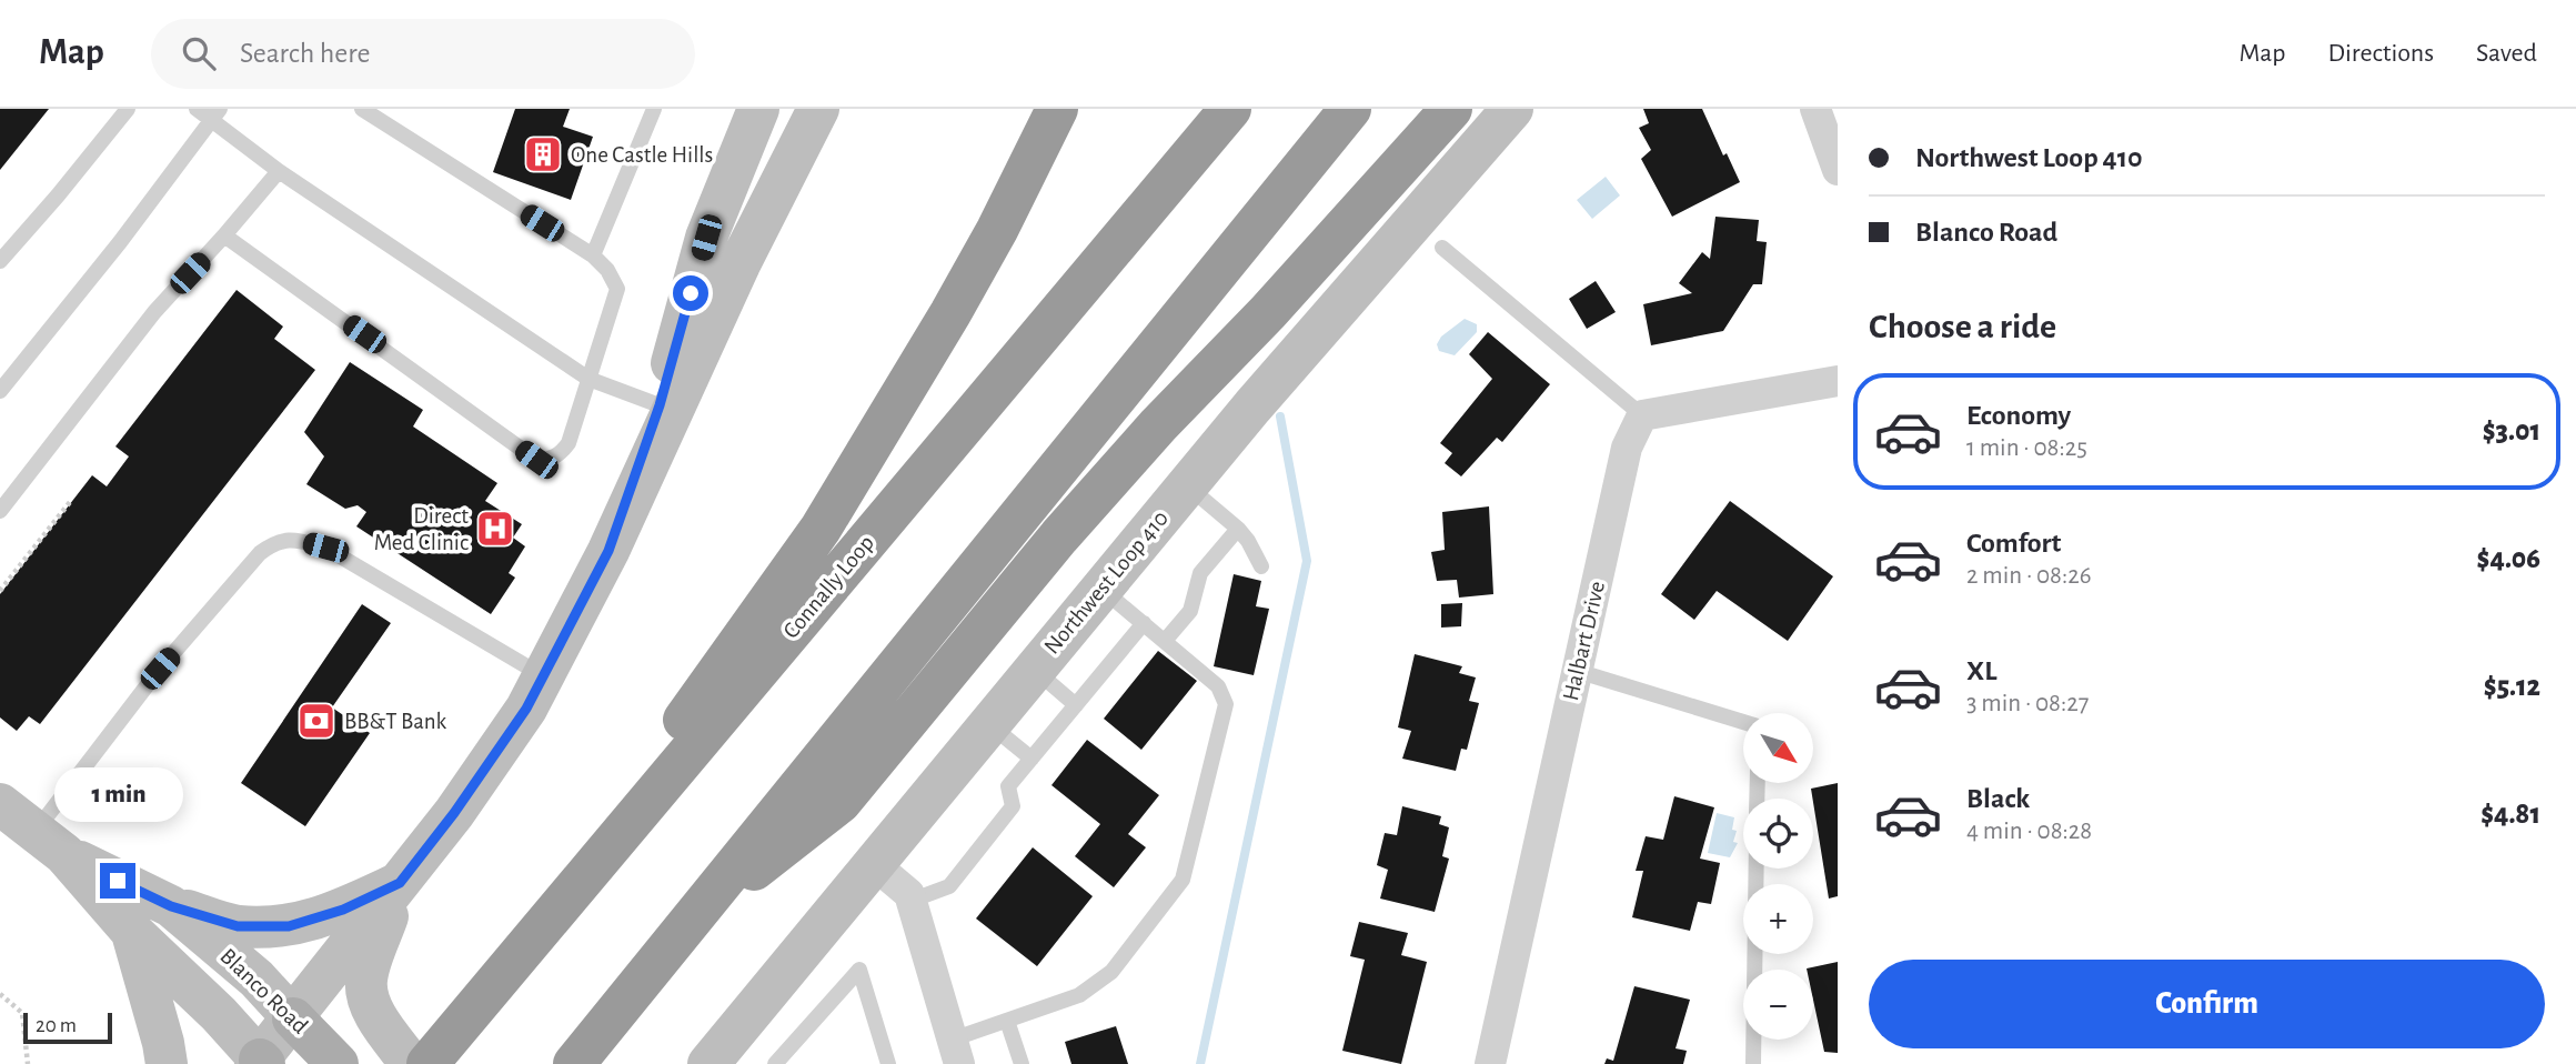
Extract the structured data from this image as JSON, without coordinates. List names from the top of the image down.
{
  "streets": {
    "highway": ["Connally Loop"],
    "main road": ["Northwest Loop 410", "Blanco Road"],
    "street": ["Halbart Drive"]
  },
  "places": {
    "building": ["One Castle Hills"],
    "hospital": ["Direct Med Clinic"],
    "bank": ["BB&T Bank"]
  },
  "scale_bar": "20 m",
  "north": "bottom right",
  "page": {
    "header": "Map",
    "search": "Search here",
    "nav": ["Map", "Directions", "Saved"],
    "banner": ["Northwest Loop 410", "Blanco Road"],
    "heading": "Choose a ride",
    "list": [
      {
        "name": "Economy",
        "note": "1 min · 08:25",
        "value": "$3.01"
      },
      {
        "name": "Comfort",
        "note": "2 min · 08:26",
        "value": "$4.06"
      },
      {
        "name": "XL",
        "note": "3 min · 08:27",
        "value": "$5.12"
      },
      {
        "name": "Black",
        "note": "4 min · 08:28",
        "value": "$4.81"
      }
    ],
    "map_buttons": ["+", "−"],
    "bubble": "1 min",
    "buttons": "Confirm",
    "scale": "20 m"
  }
}
